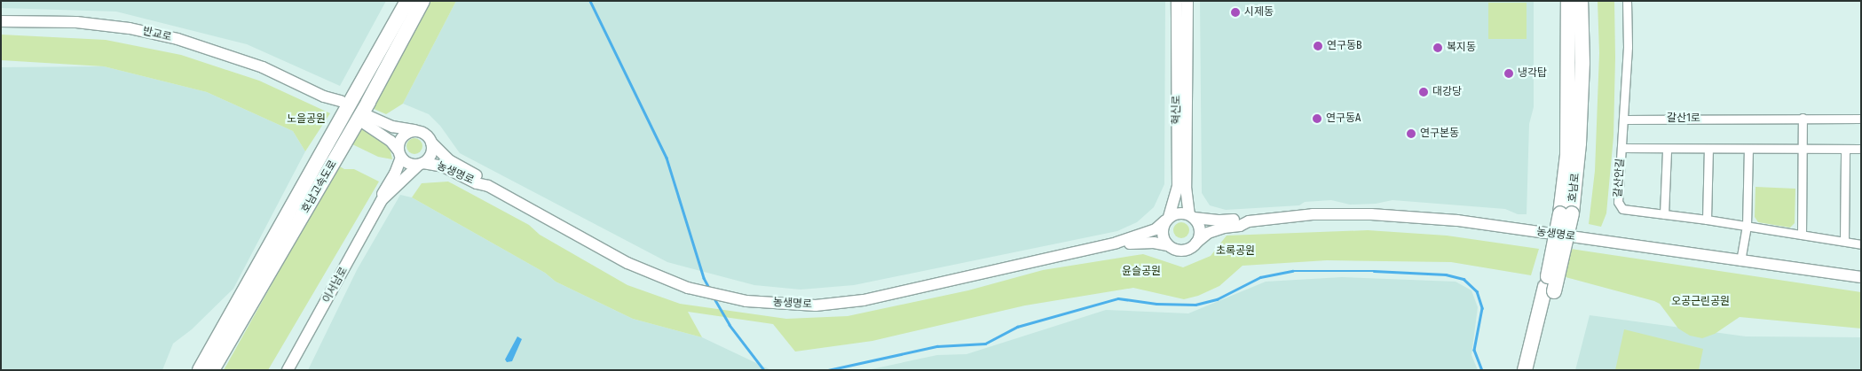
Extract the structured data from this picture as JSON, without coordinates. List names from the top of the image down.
{
  "streets": {
    "highway": ["호남고속도로", "호남로"],
    "main road": [
      "반교로",
      "혁신로",
      "농생명로",
      "이서남로"
    ],
    "street": ["갈산1로", "갈산안길"]
  },
  "crossings": [
    ["혁신로", "농생명로"],
    ["농생명로", "이서남로"]
  ],
  "parks": [
    "노을공원",
    "초록공원",
    "윤슬공원",
    "오공근린공원"
  ],
  "places": [
    "시제동",
    "연구동B",
    "복지동",
    "냉각탑",
    "대강당",
    "연구동A",
    "연구본동"
  ]
}
